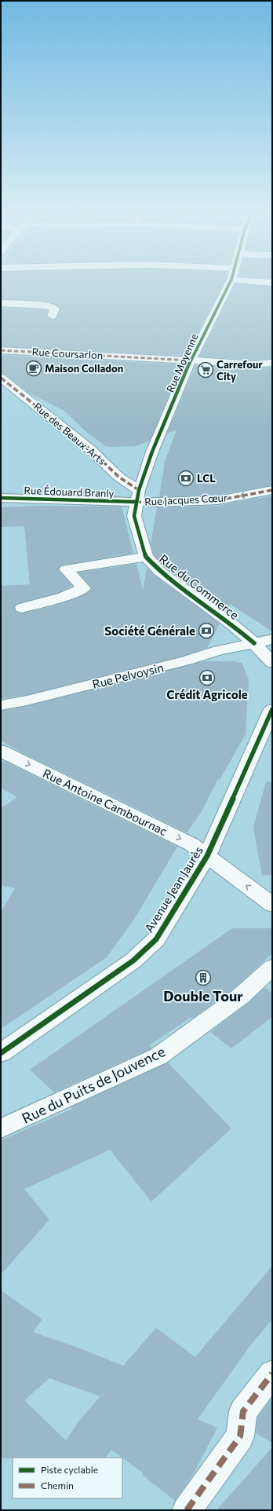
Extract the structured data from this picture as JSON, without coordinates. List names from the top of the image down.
{
  "streets": {
    "street": [
      "Rue Coursarlon",
      "Rue Moyenne",
      "Rue des Beaux-Arts",
      "Rue Édouard Branly",
      "Rue Jacques Cœur",
      "Rue du Commerce",
      "Rue Pelvoysin",
      "Rue Antoine Cambournac",
      "Avenue Jean Jaurès",
      "Rue du Puits de Jouvence"
    ]
  },
  "crossings": [
    ["Rue Coursarlon", "Rue Moyenne"],
    ["Rue Moyenne", "Rue des Beaux-Arts"],
    ["Rue Moyenne", "Rue Édouard Branly"],
    ["Rue Moyenne", "Rue Jacques Cœur"],
    ["Rue Moyenne", "Rue du Commerce"],
    ["Rue des Beaux-Arts", "Rue Édouard Branly"],
    ["Rue des Beaux-Arts", "Rue Jacques Cœur"],
    ["Rue des Beaux-Arts", "Rue du Commerce"],
    ["Rue Édouard Branly", "Rue Jacques Cœur"],
    ["Rue Édouard Branly", "Rue du Commerce"],
    ["Rue Jacques Cœur", "Rue du Commerce"],
    ["Rue du Commerce", "Rue Pelvoysin"],
    ["Rue Antoine Cambournac", "Avenue Jean Jaurès"]
  ],
  "one_way": ["Rue Jacques Cœur"],
  "places": {
    "cafe": ["Maison Colladon"],
    "supermarket": ["Carrefour City"],
    "bank": ["LCL", "Société Générale", "Crédit Agricole"],
    "building": ["Double Tour"]
  },
  "legend": ["Piste cyclable", "Chemin"]
}
